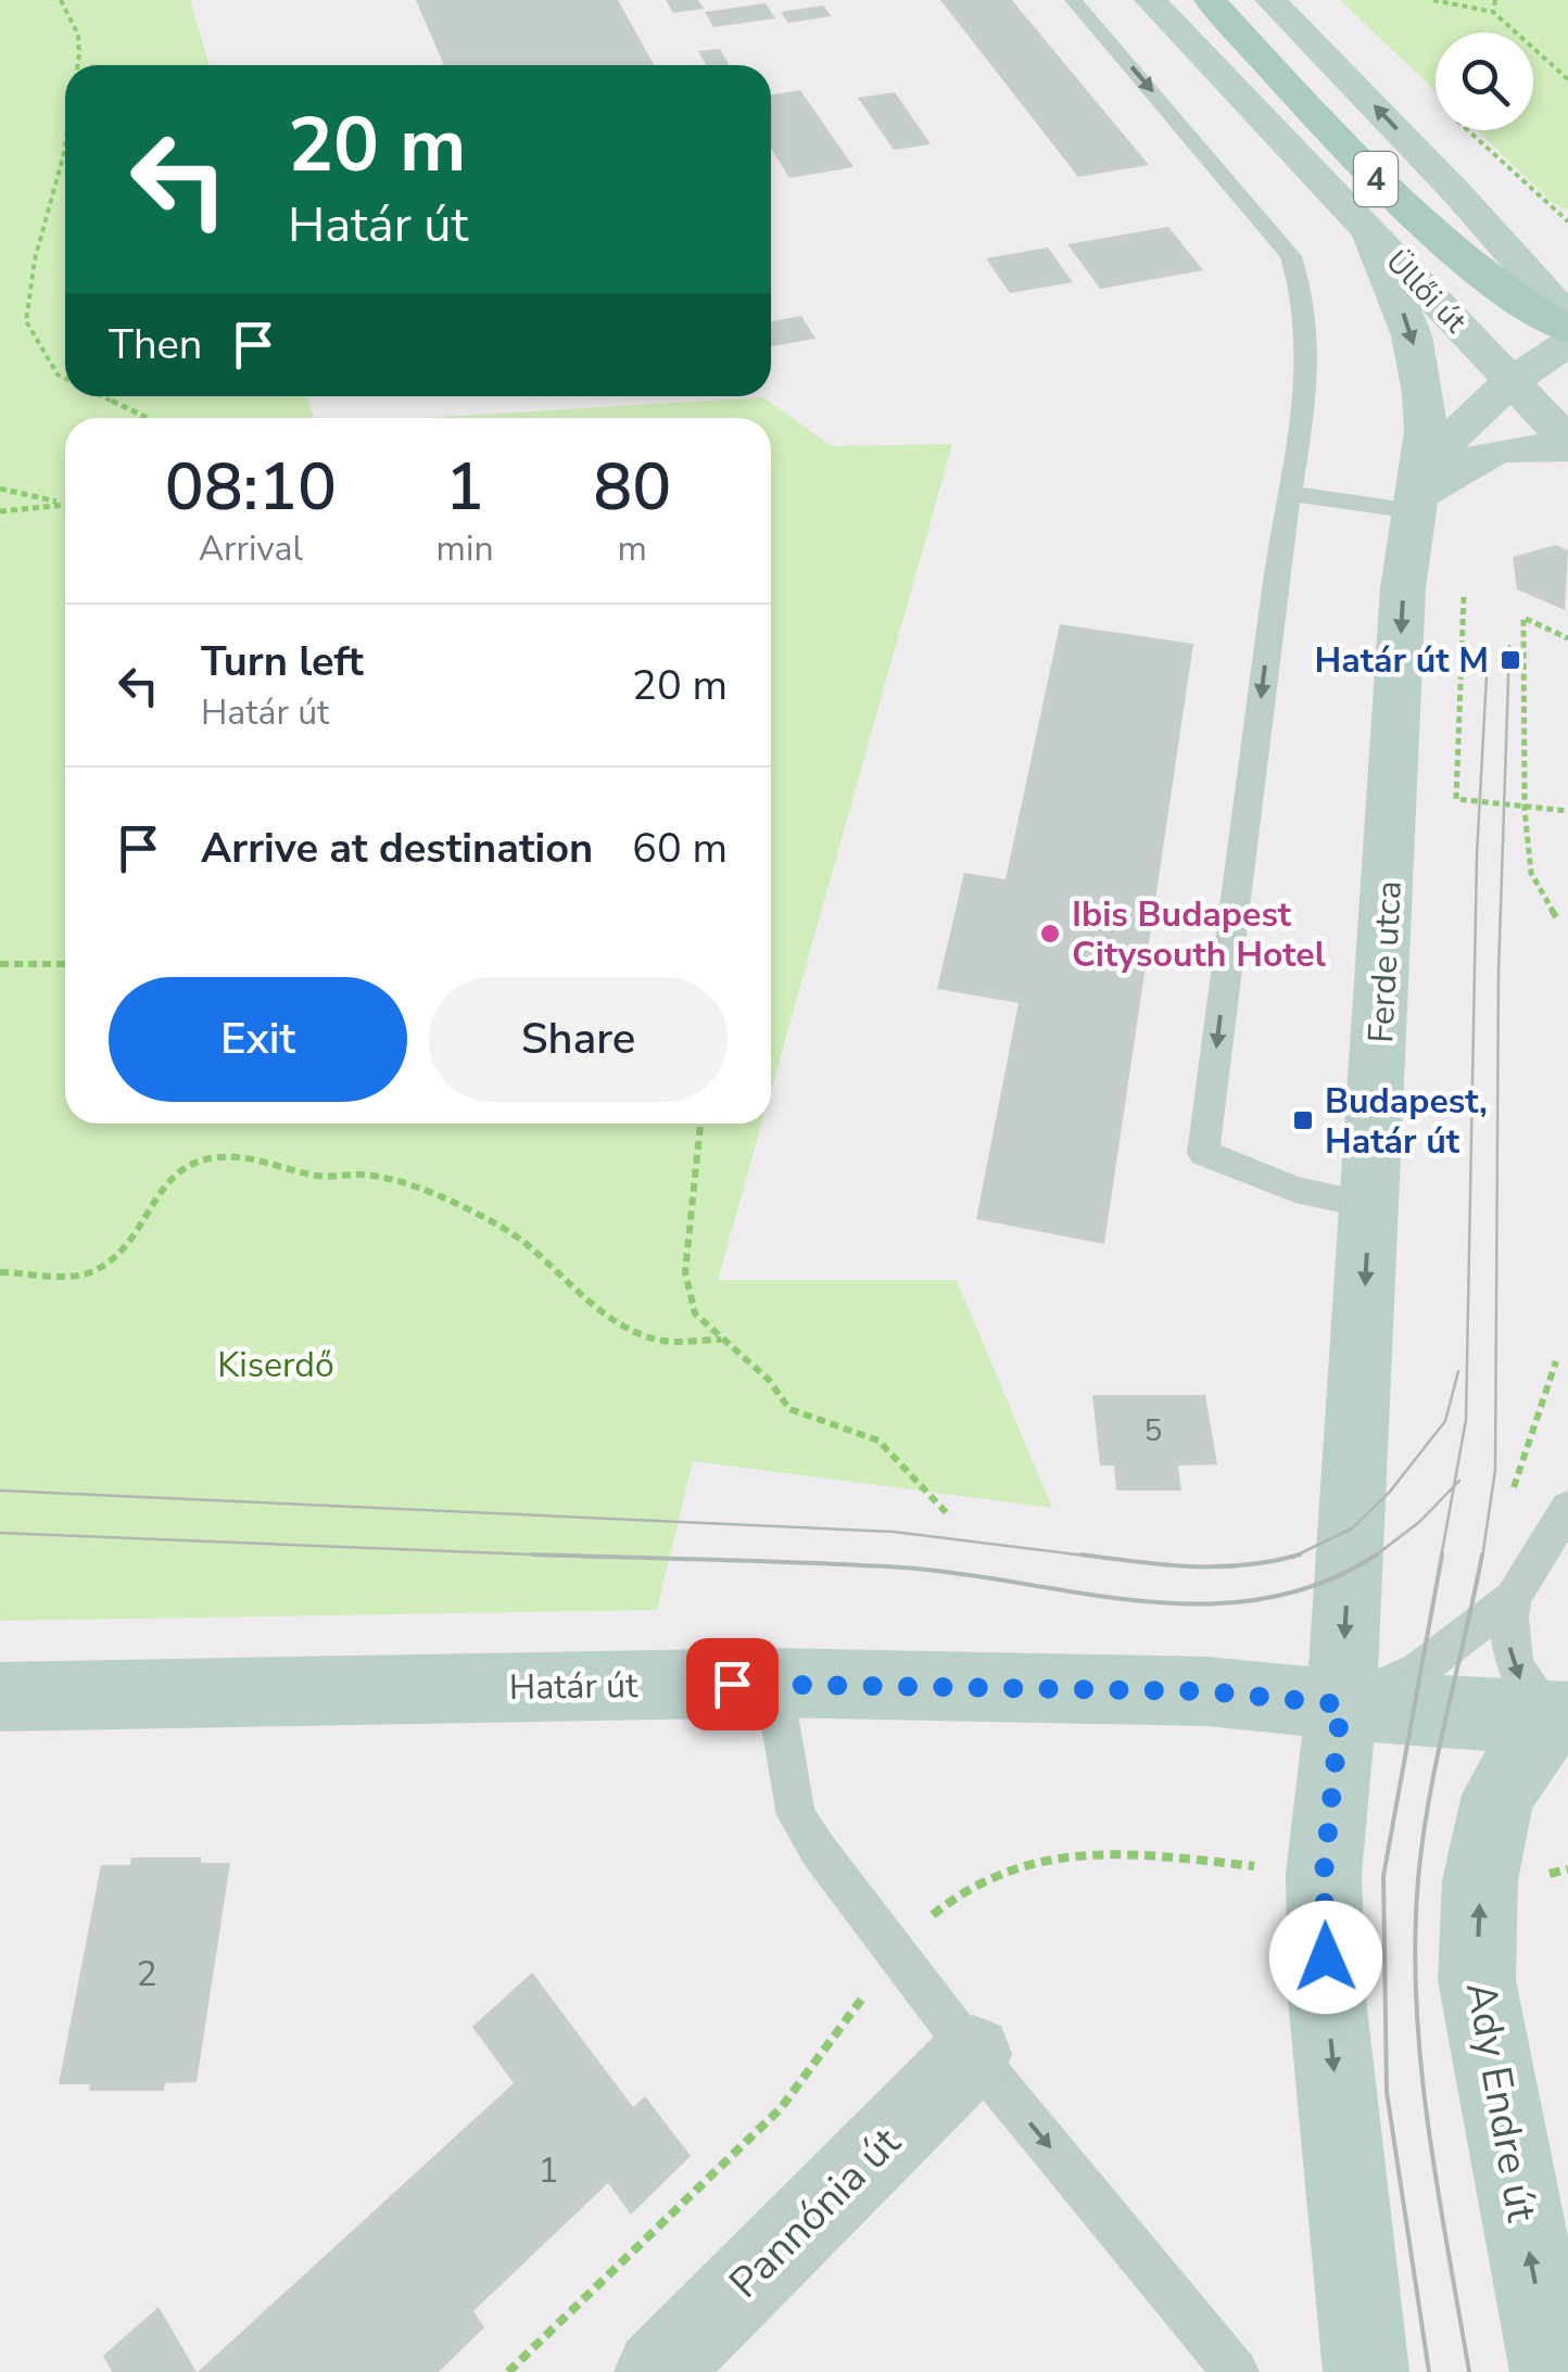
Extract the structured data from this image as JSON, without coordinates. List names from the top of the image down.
{
  "streets": {
    "main road": [
      "4",
      "Üllői út",
      "Ferde utca",
      "Határ út",
      "Ady Endre út"
    ],
    "street": ["Pannónia út"]
  },
  "crossings": [
    ["Üllői út", "Ferde utca"],
    ["Ferde utca", "Határ út"],
    ["Határ út", "Ady Endre út"]
  ],
  "one_way": ["Ferde utca"],
  "parks": ["Kiserdő"],
  "places": {
    "transit": ["Határ út M", "Budapest, Határ út"],
    "other": ["Ibis Budapest Citysouth Hotel"]
  },
  "house_numbers": ["5", "2", "1"],
  "page": {
    "turn": ["20 m", "Határ út"],
    "then": "Then",
    "eta": [
      "08:10",
      "Arrival",
      "1",
      "min",
      "80",
      "m"
    ],
    "list": [
      {
        "name": "Turn left",
        "note": "Határ út",
        "value": "20 m"
      },
      {
        "name": "Arrive at destination",
        "value": "60 m"
      }
    ],
    "buttons": ["Exit", "Share"]
  }
}
